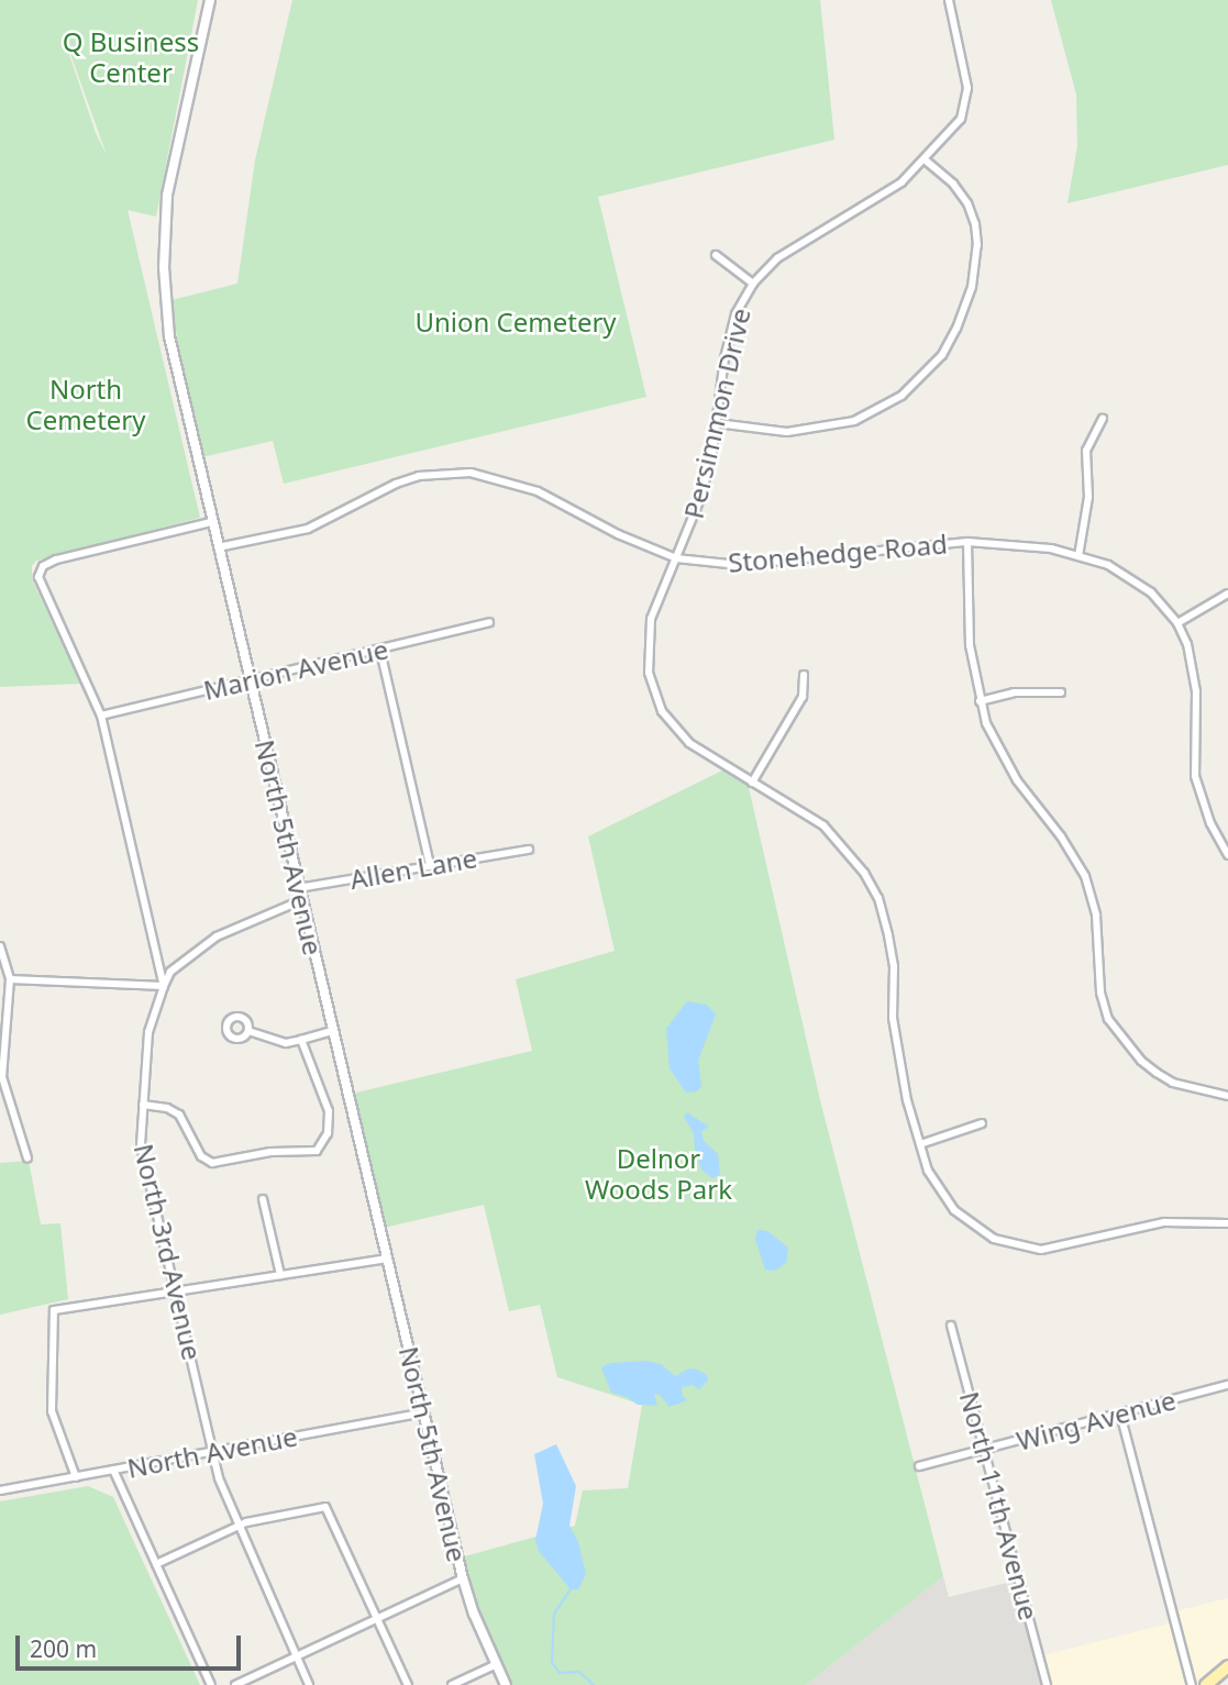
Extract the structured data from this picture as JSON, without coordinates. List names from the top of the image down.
{
  "streets": {
    "main road": ["North 5th Avenue"],
    "street": [
      "Persimmon Drive",
      "Stonehedge Road",
      "Marion Avenue",
      "Allen Lane",
      "North 3rd Avenue",
      "Wing Avenue",
      "North Avenue",
      "North 11th Avenue"
    ]
  },
  "crossings": [
    ["Persimmon Drive", "Stonehedge Road"],
    ["Stonehedge Road", "North 5th Avenue"],
    ["Marion Avenue", "North 5th Avenue"],
    ["North 5th Avenue", "Allen Lane"],
    ["North 5th Avenue", "North Avenue"],
    ["North 3rd Avenue", "North Avenue"],
    ["Wing Avenue", "North 11th Avenue"]
  ],
  "parks": [
    "Q Business Center",
    "Union Cemetery",
    "North Cemetery",
    "Delnor Woods Park"
  ],
  "scale_bar": "200 m"
}
